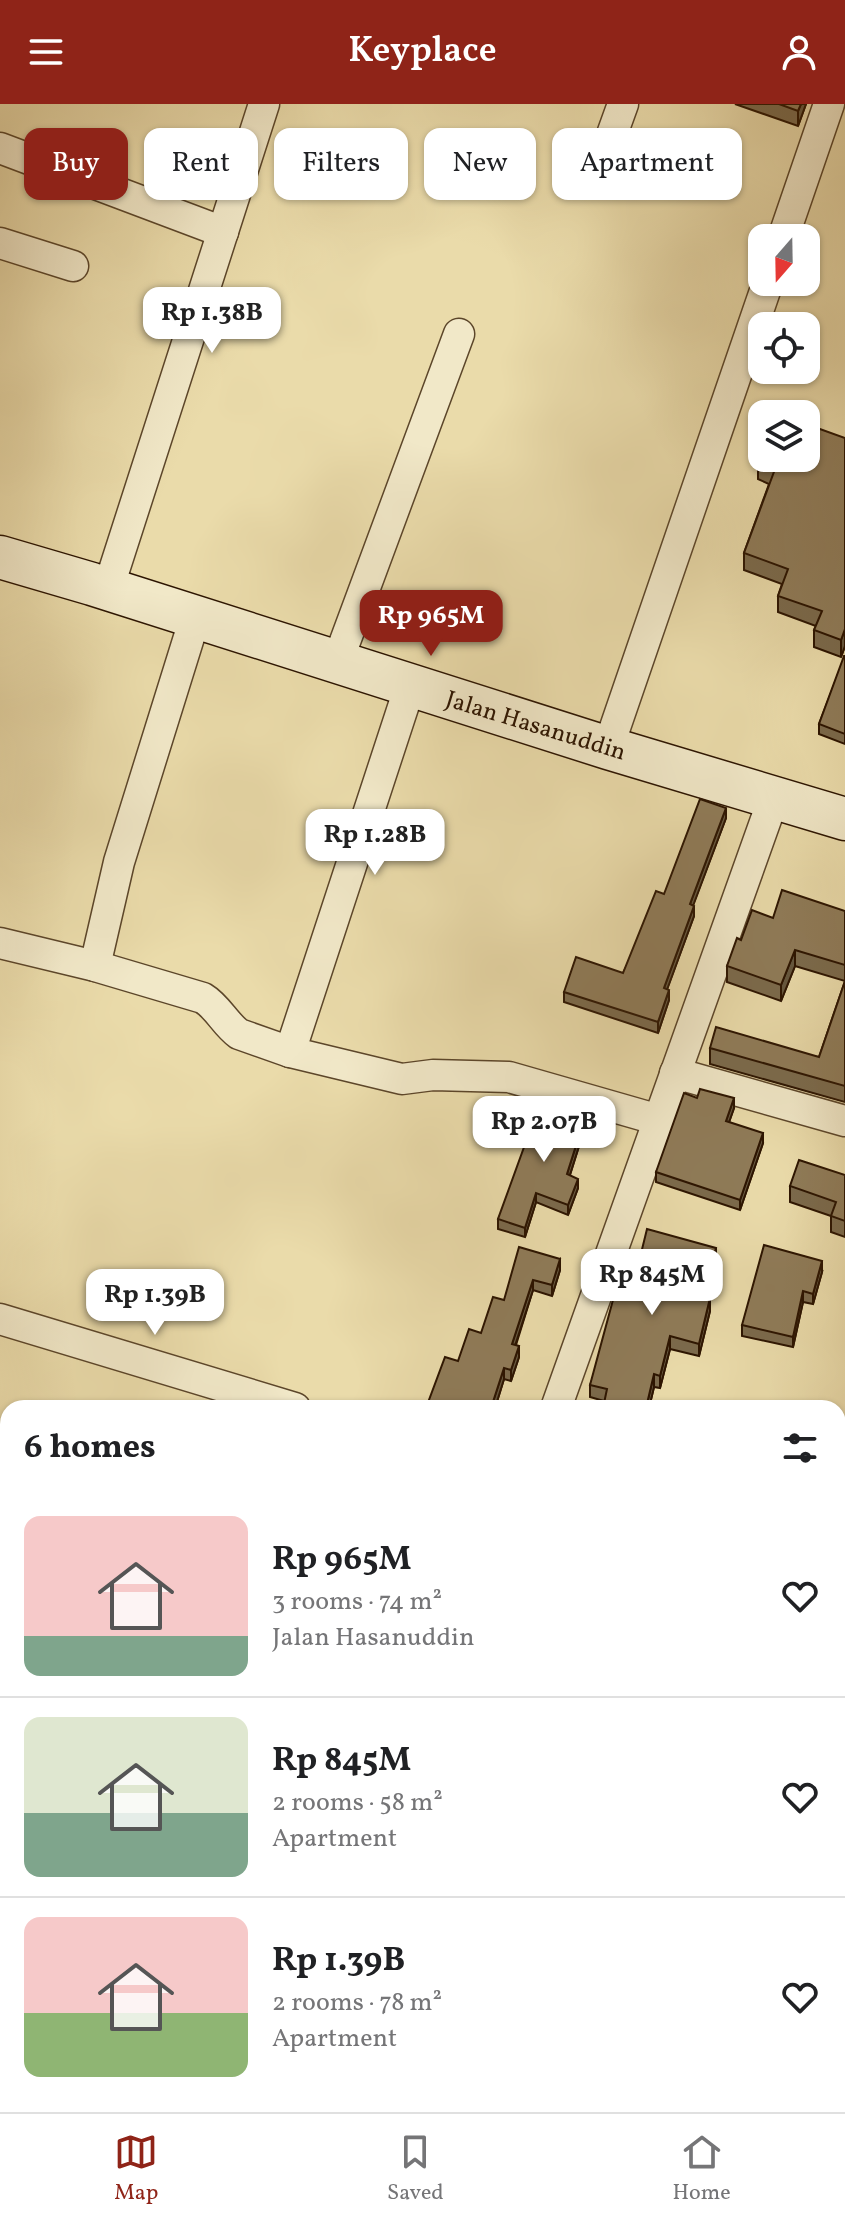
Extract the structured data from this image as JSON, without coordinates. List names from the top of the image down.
{
  "streets": {
    "main road": ["Jalan Hasanuddin"]
  },
  "north": "bottom",
  "page": {
    "header": "Keyplace",
    "chip": [
      "Buy",
      "Rent",
      "Filters",
      "New",
      "Apartment"
    ],
    "price": [
      "Rp 1.38B",
      "Rp 965M",
      "Rp 1.28B",
      "Rp 2.07B",
      "Rp 845M",
      "Rp 1.39B"
    ],
    "heading": "6 homes",
    "list": [
      {
        "name": "Rp 965M",
        "note": "3 rooms · 74 m² · Jalan Hasanuddin"
      },
      {
        "name": "Rp 845M",
        "note": "2 rooms · 58 m² · Apartment"
      },
      {
        "name": "Rp 1.39B",
        "note": "2 rooms · 78 m² · Apartment"
      }
    ],
    "tabs": ["Map", "Saved", "Home"]
  }
}
